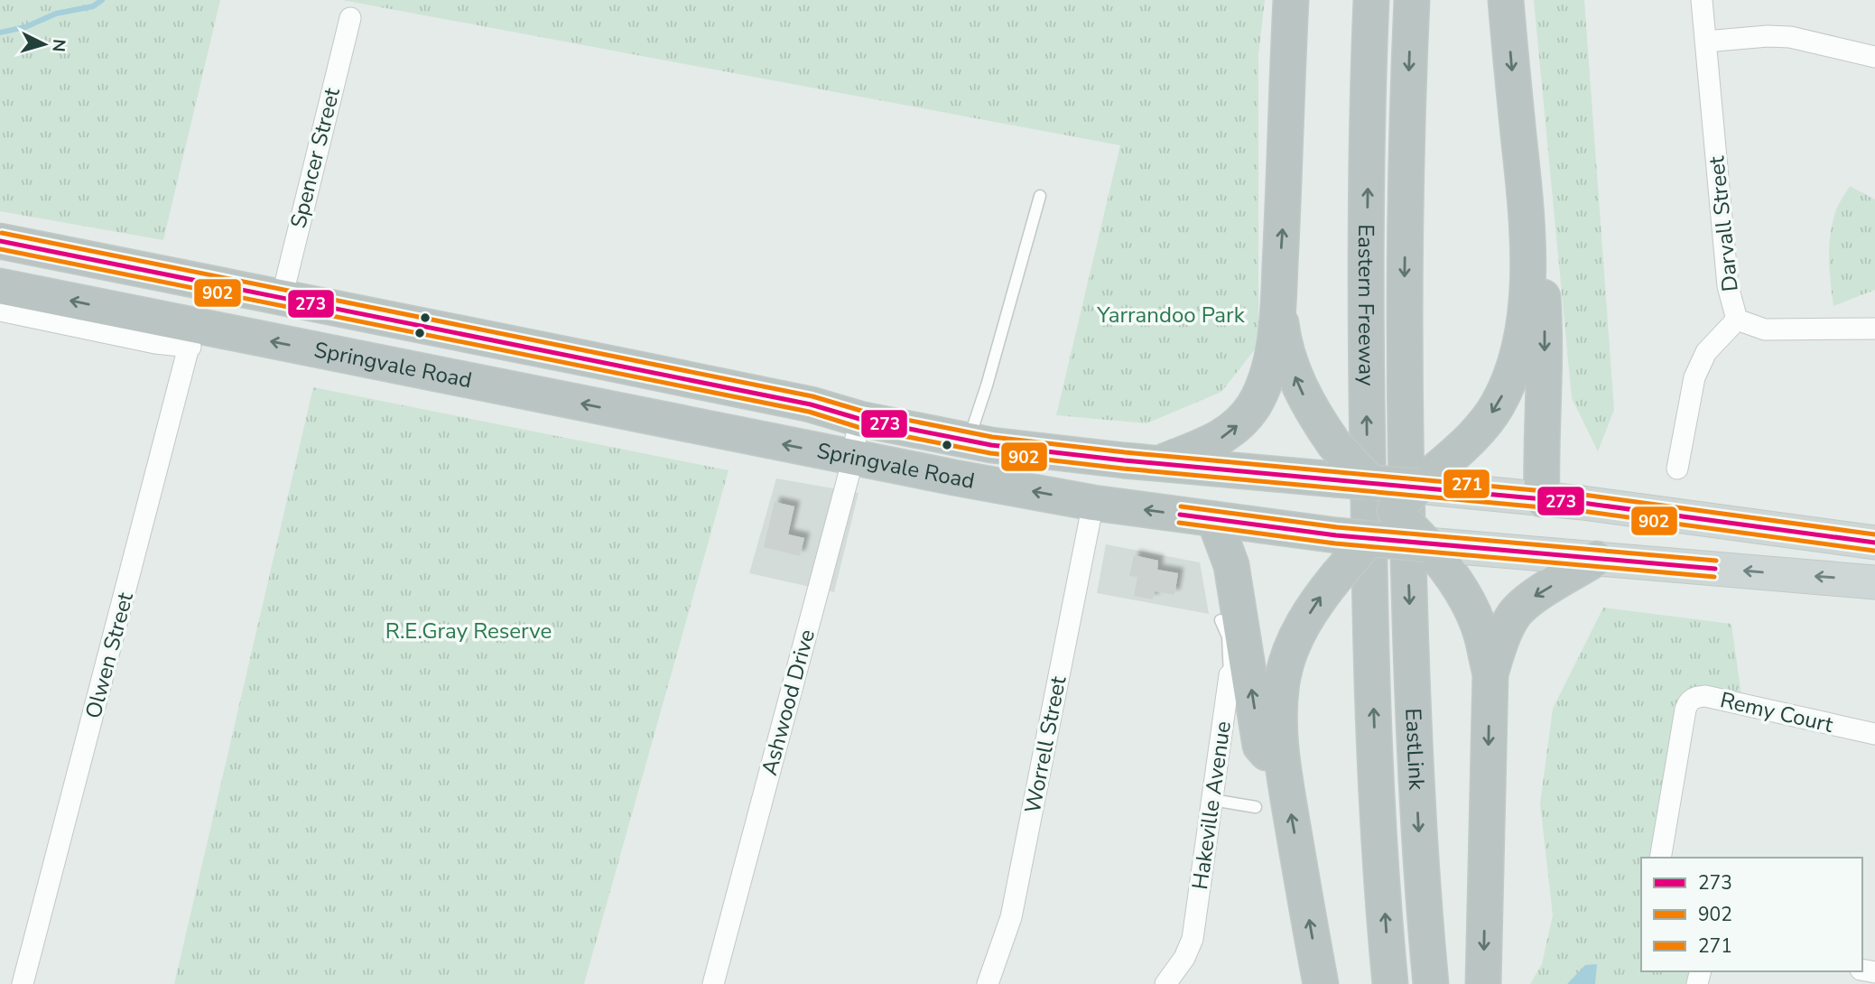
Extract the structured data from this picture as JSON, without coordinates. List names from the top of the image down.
{
  "streets": {
    "highway": ["Eastern Freeway", "Springvale Road", "EastLink"],
    "street": [
      "Spencer Street",
      "Darvall Street",
      "Olwen Street",
      "Ashwood Drive",
      "Remy Court",
      "Worrell Street",
      "Hakeville Avenue"
    ]
  },
  "crossings": [
    ["Spencer Street", "Springvale Road"],
    ["Eastern Freeway", "Springvale Road"],
    ["Eastern Freeway", "EastLink"],
    ["Springvale Road", "Olwen Street"],
    ["Springvale Road", "Ashwood Drive"],
    ["Springvale Road", "Worrell Street"],
    ["Springvale Road", "EastLink"]
  ],
  "parks": ["Yarrandoo Park", "R.E.Gray Reserve"],
  "lines": ["transit line 271", "transit line 273", "transit line 902"],
  "legend": ["273", "902", "271"],
  "north": "right"
}
